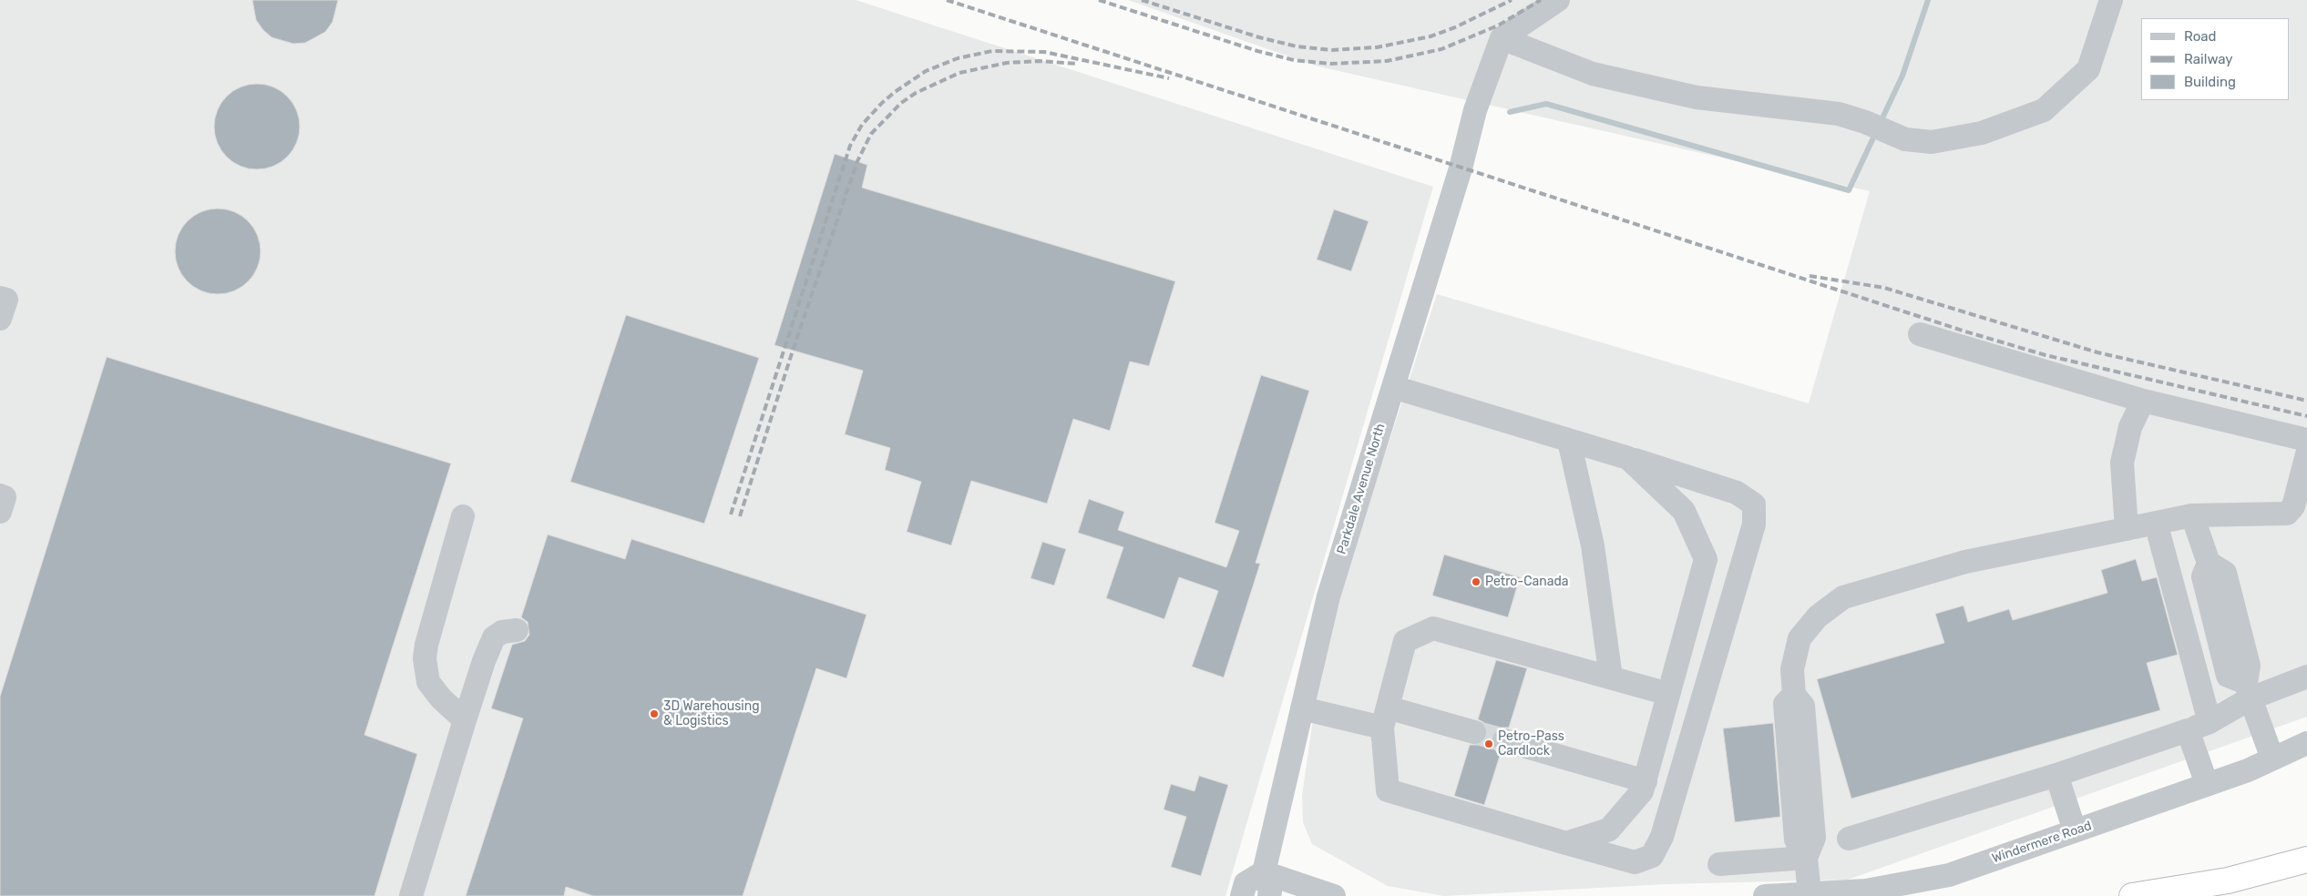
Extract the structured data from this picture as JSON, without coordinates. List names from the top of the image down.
{
  "streets": {
    "street": ["Parkdale Avenue North", "Windermere Road"]
  },
  "places": ["Petro-Canada", "3D Warehousing & Logistics", "Petro-Pass Cardlock"],
  "legend": ["Road", "Railway", "Building"]
}
